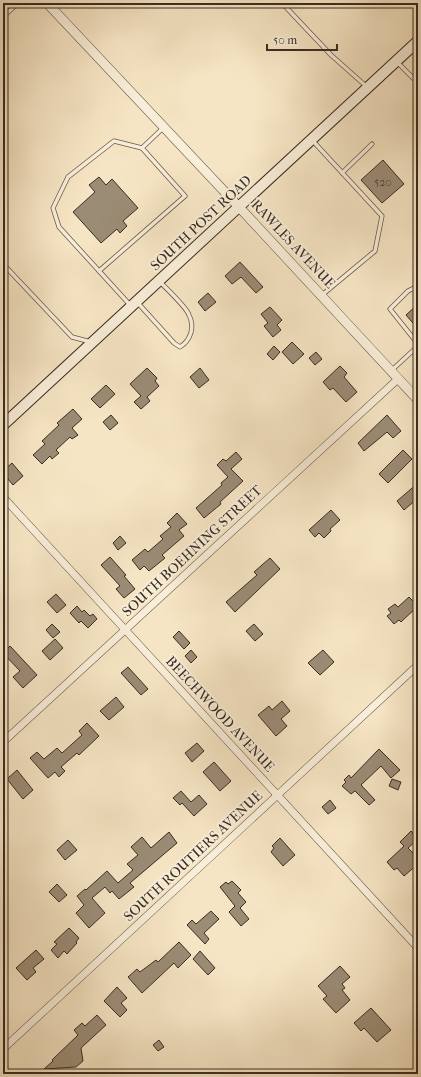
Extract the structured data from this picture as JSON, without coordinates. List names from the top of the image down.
{
  "streets": {
    "main road": ["SOUTH POST ROAD"],
    "street": [
      "RAWLES AVENUE",
      "SOUTH BOEHNING STREET",
      "BEECHWOOD AVENUE",
      "SOUTH ROUTIERS AVENUE"
    ]
  },
  "crossings": [
    ["SOUTH POST ROAD", "RAWLES AVENUE"],
    ["RAWLES AVENUE", "SOUTH BOEHNING STREET"],
    ["SOUTH BOEHNING STREET", "BEECHWOOD AVENUE"],
    ["BEECHWOOD AVENUE", "SOUTH ROUTIERS AVENUE"]
  ],
  "house_numbers": ["520"],
  "scale_bar": "50 m"
}
